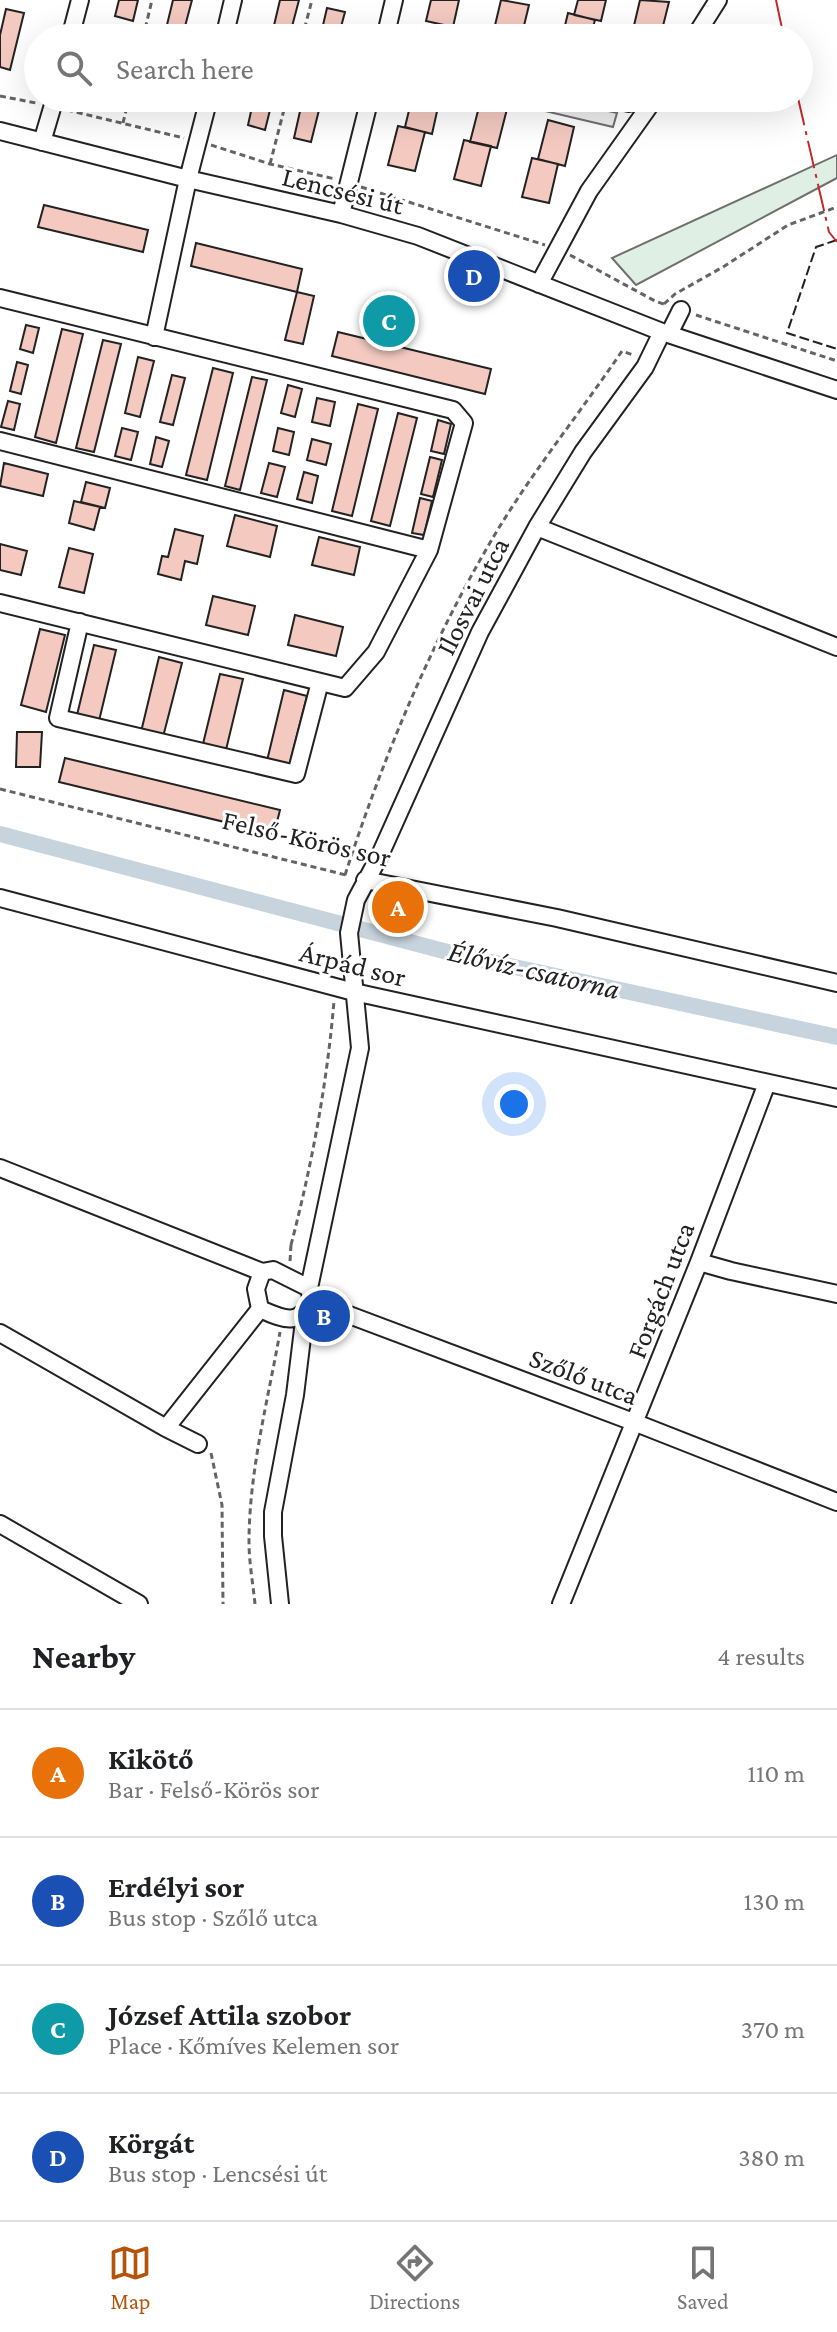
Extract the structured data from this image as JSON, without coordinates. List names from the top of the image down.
{
  "streets": {
    "street": [
      "Lencsési út",
      "Ilosvai utca",
      "Felső-Körös sor",
      "Árpád sor",
      "Forgách utca",
      "Szőlő utca"
    ]
  },
  "crossings": [
    ["Lencsési út", "Ilosvai utca"],
    ["Ilosvai utca", "Felső-Körös sor"],
    ["Ilosvai utca", "Árpád sor"],
    ["Ilosvai utca", "Szőlő utca"],
    ["Árpád sor", "Forgách utca"],
    ["Forgách utca", "Szőlő utca"]
  ],
  "water": ["Élővíz-csatorna"],
  "page": {
    "search": "Search here",
    "pins": [
      "D",
      "C",
      "A",
      "B"
    ],
    "heading": ["Nearby", "4 results"],
    "list": [
      {
        "mark": "A",
        "name": "Kikötő",
        "note": "Bar · Felső-Körös sor",
        "value": "110 m"
      },
      {
        "mark": "B",
        "name": "Erdélyi sor",
        "note": "Bus stop · Szőlő utca",
        "value": "130 m"
      },
      {
        "mark": "C",
        "name": "József Attila szobor",
        "note": "Place · Kőmíves Kelemen sor",
        "value": "370 m"
      },
      {
        "mark": "D",
        "name": "Körgát",
        "note": "Bus stop · Lencsési út",
        "value": "380 m"
      }
    ],
    "nav": ["Map", "Directions", "Saved"]
  }
}
